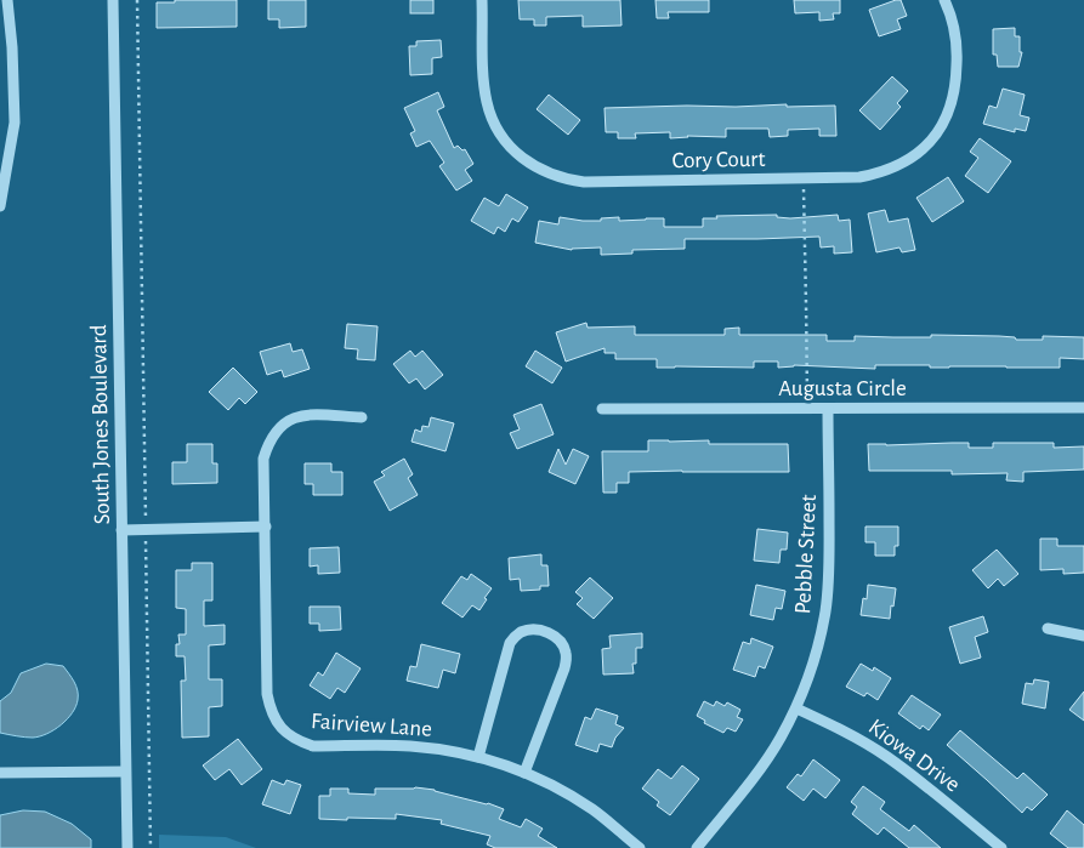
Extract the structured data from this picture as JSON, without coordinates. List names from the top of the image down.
{
  "streets": {
    "street": [
      "Cory Court",
      "Augusta Circle",
      "South Jones Boulevard",
      "Pebble Street",
      "Fairview Lane",
      "Kiowa Drive"
    ]
  },
  "crossings": [
    ["Augusta Circle", "Pebble Street"],
    ["Pebble Street", "Kiowa Drive"]
  ]
}
